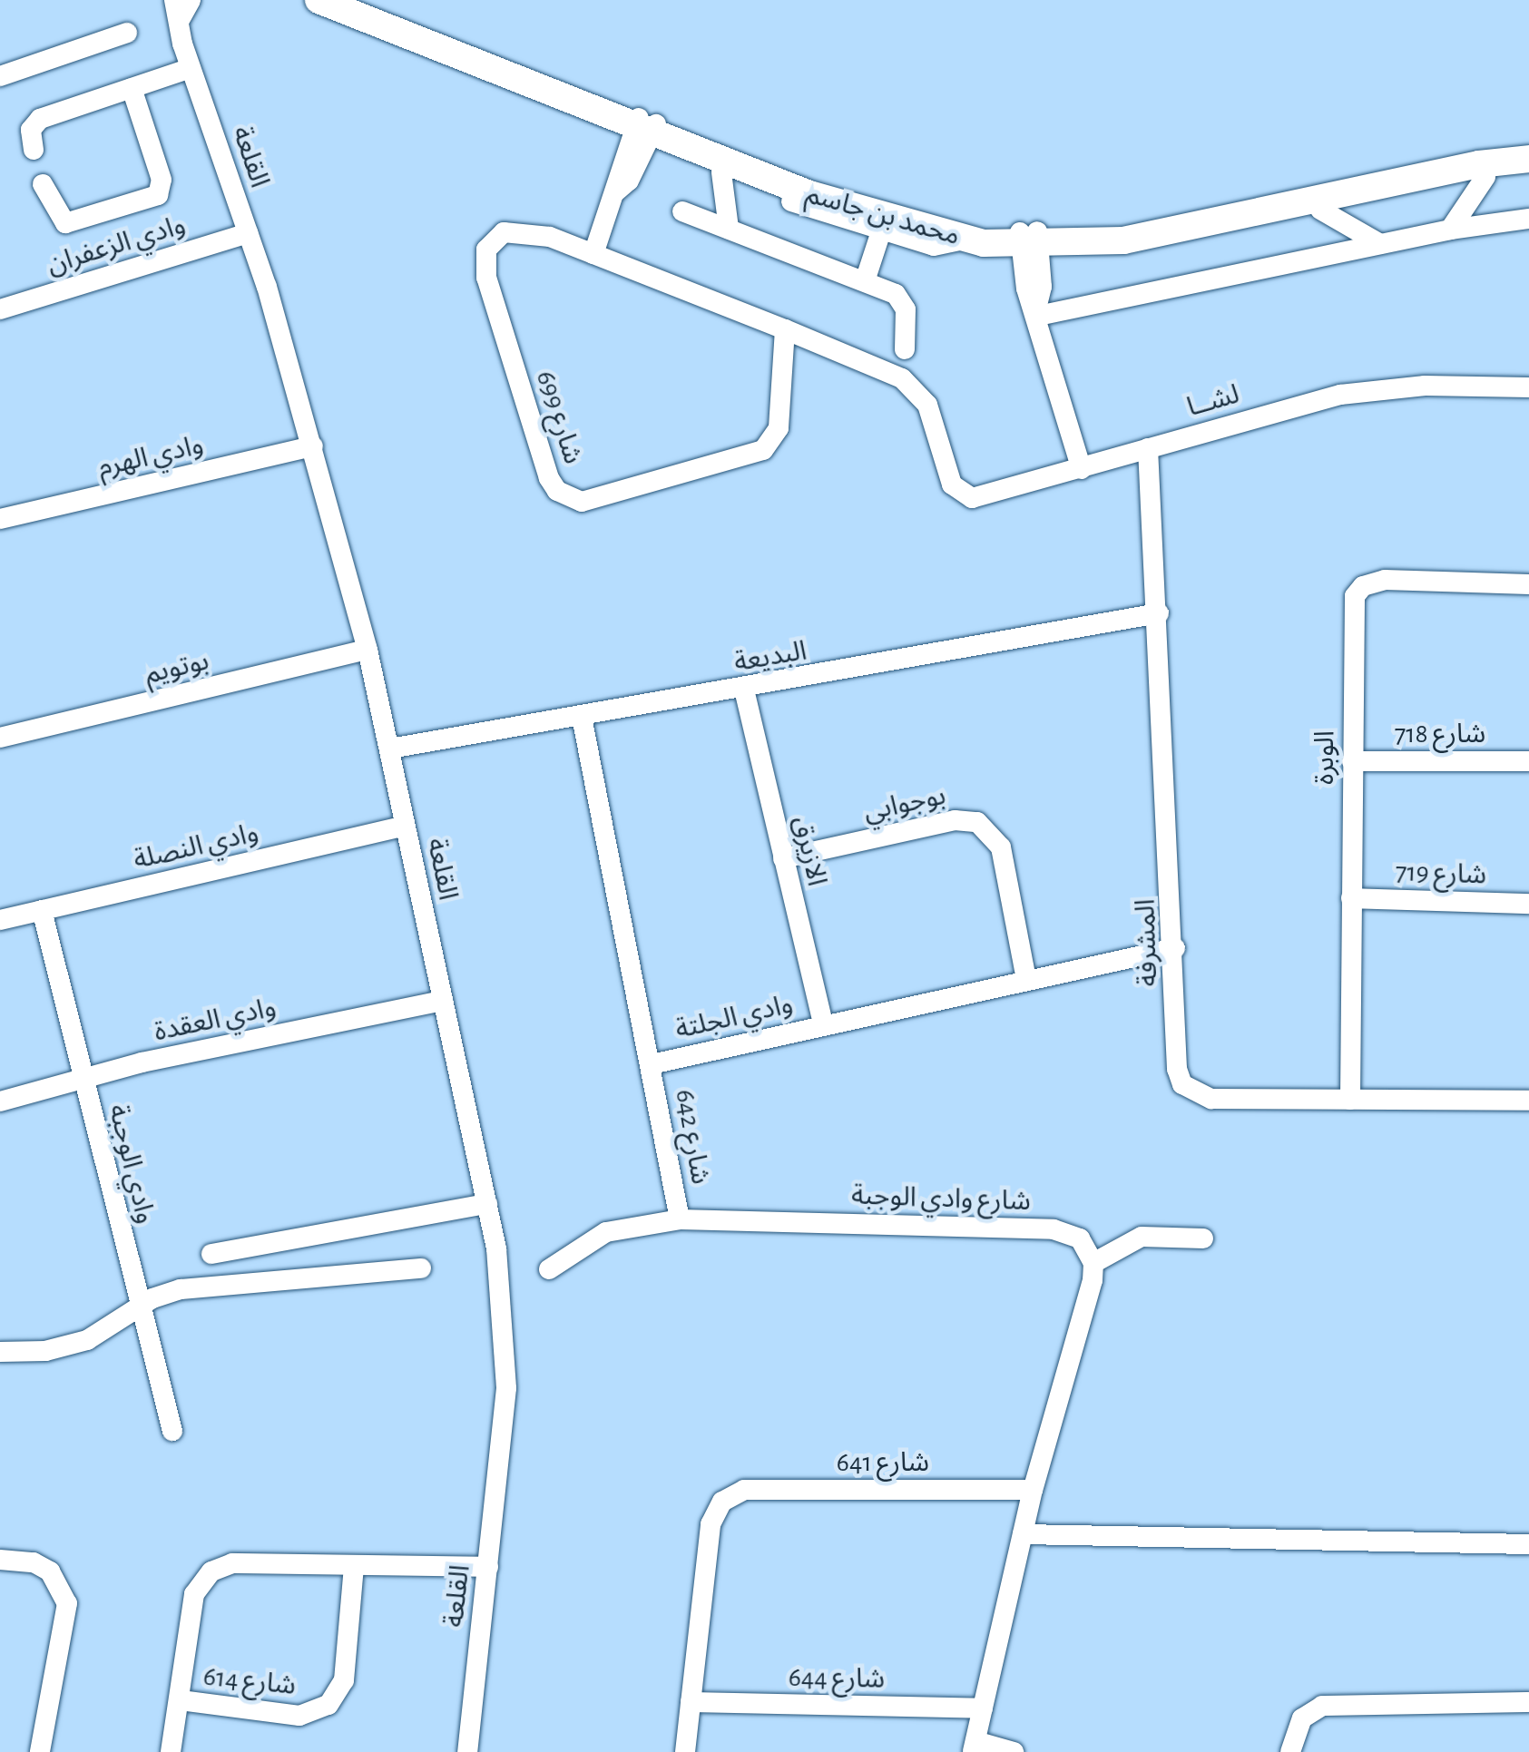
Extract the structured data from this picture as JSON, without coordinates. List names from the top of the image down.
{
  "streets": {
    "street": [
      "القلعة",
      "محمد بن جاسم",
      "وادي الزعفران",
      "لشــا",
      "شارع 699",
      "وادي الهرم",
      "البديعة",
      "بوتويم",
      "شارع 718",
      "الوبرة",
      "بوجوابي",
      "وادي النصلة",
      "الازيرق",
      "شارع 719",
      "المشرفة",
      "وادي الجلتة",
      "وادي العقدة",
      "شارع 642",
      "وادي الوجبة",
      "شارع وادي الوجبة",
      "شارع 641",
      "شارع 644",
      "شارع 614"
    ]
  },
  "crossings": [
    ["القلعة", "وادي الزعفران"],
    ["القلعة", "وادي الهرم"],
    ["القلعة", "البديعة"],
    ["القلعة", "بوتويم"],
    ["القلعة", "وادي النصلة"],
    ["القلعة", "وادي العقدة"],
    ["لشــا", "شارع 699"],
    ["لشــا", "المشرفة"],
    ["البديعة", "الازيرق"],
    ["البديعة", "المشرفة"],
    ["البديعة", "وادي الجلتة"],
    ["شارع 718", "الوبرة"],
    ["الوبرة", "شارع 719"],
    ["الوبرة", "المشرفة"],
    ["بوجوابي", "الازيرق"],
    ["بوجوابي", "وادي الجلتة"],
    ["وادي النصلة", "وادي الوجبة"],
    ["الازيرق", "وادي الجلتة"],
    ["المشرفة", "وادي الجلتة"],
    ["وادي الجلتة", "شارع 642"],
    ["وادي العقدة", "وادي الوجبة"],
    ["شارع 642", "شارع وادي الوجبة"],
    ["شارع 641", "شارع 644"]
  ]
}
